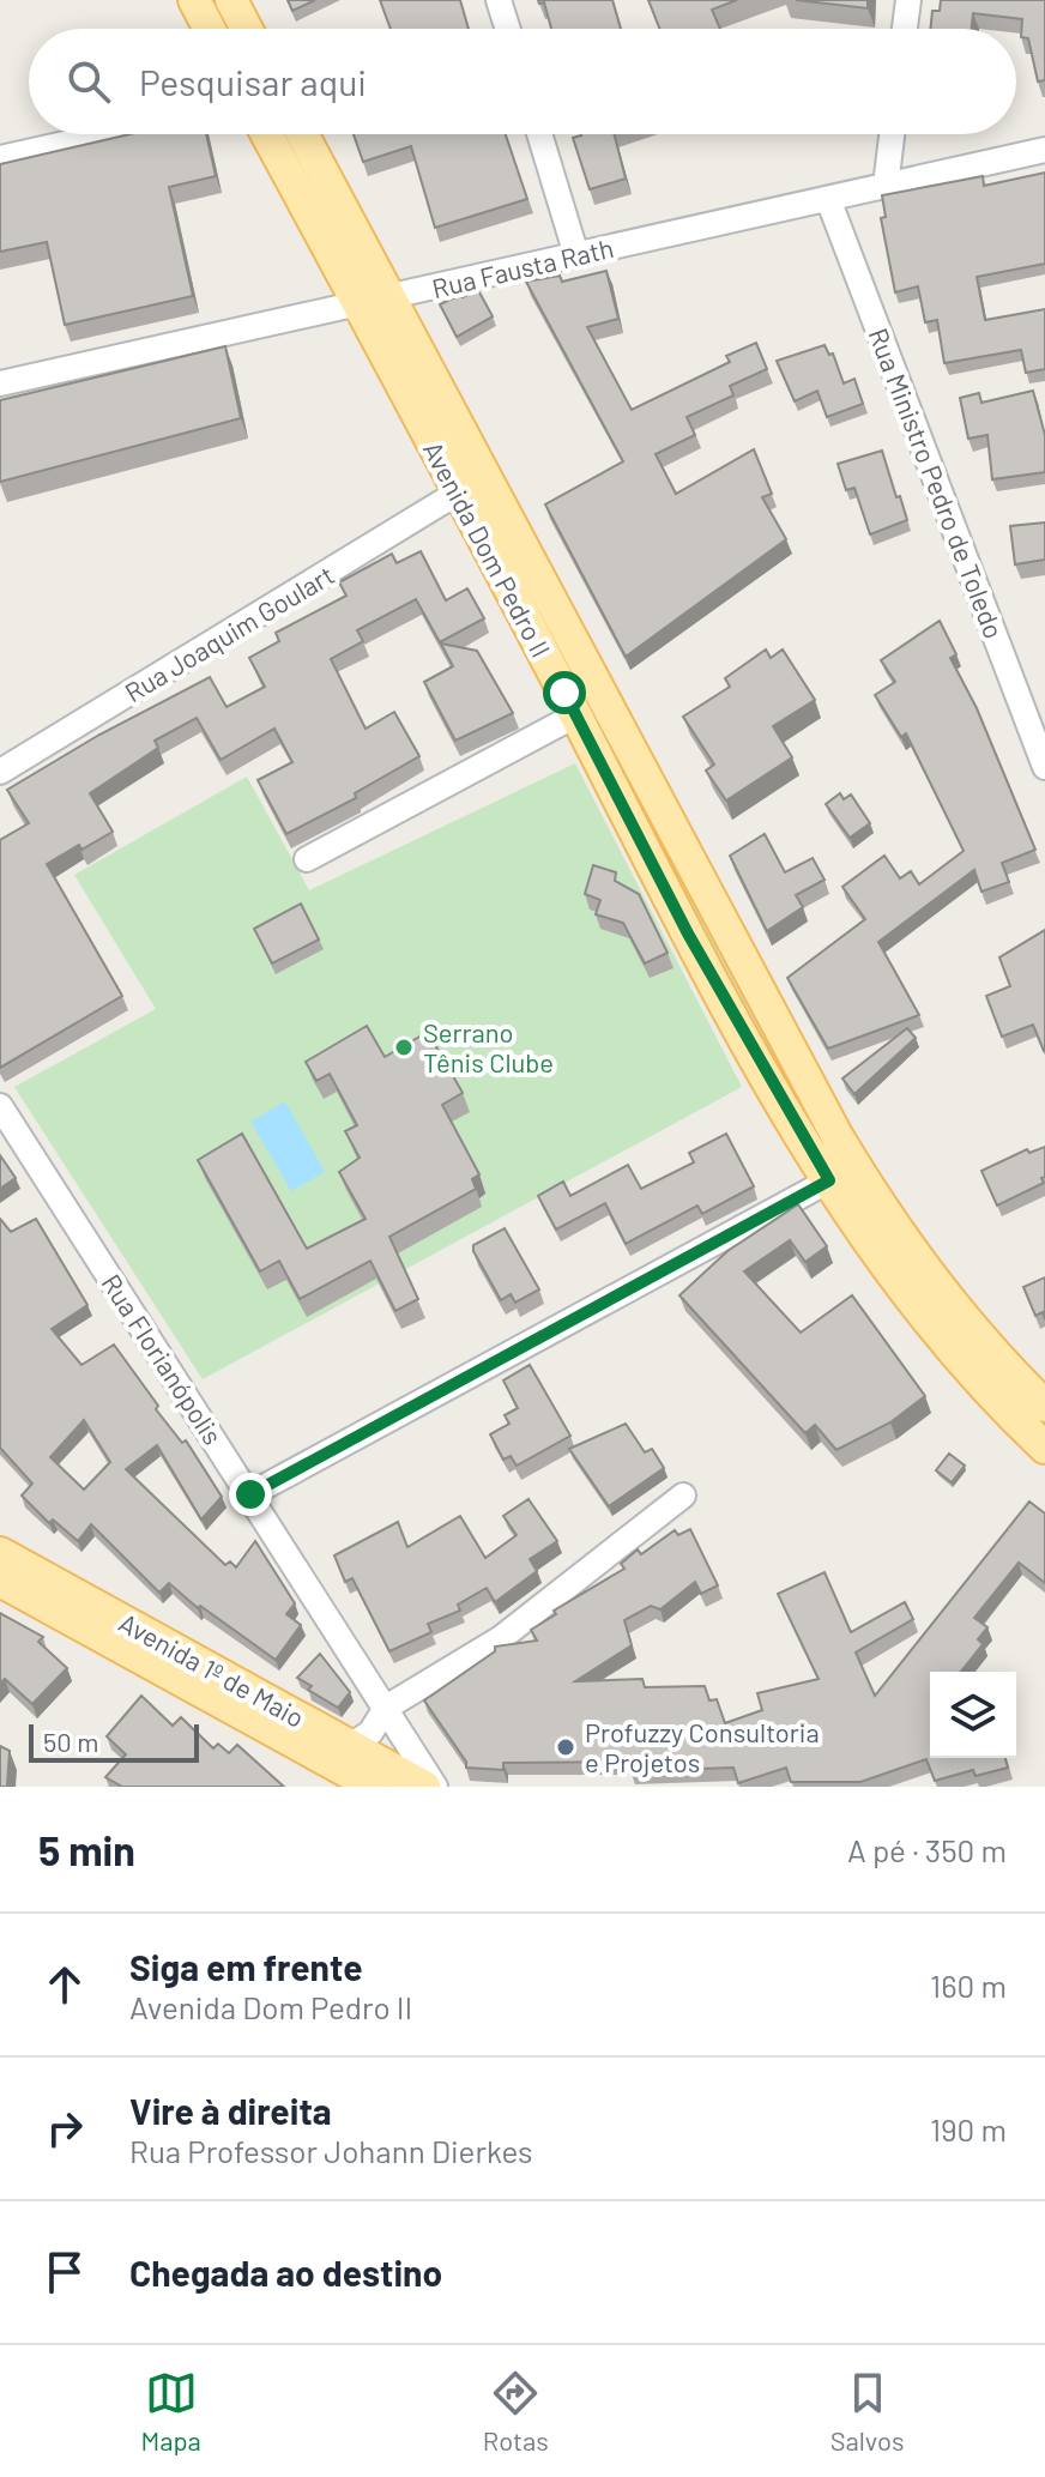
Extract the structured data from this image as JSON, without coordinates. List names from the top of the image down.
{
  "streets": {
    "main road": ["Avenida Dom Pedro II", "Avenida 1º de Maio"],
    "street": [
      "Rua Fausta Rath",
      "Rua Ministro Pedro de Toledo",
      "Rua Joaquim Goulart",
      "Rua Florianópolis"
    ]
  },
  "crossings": [
    ["Rua Fausta Rath", "Rua Ministro Pedro de Toledo"],
    ["Rua Fausta Rath", "Avenida Dom Pedro II"],
    ["Avenida Dom Pedro II", "Rua Joaquim Goulart"]
  ],
  "places": ["Serrano Tênis Clube", "Profuzzy Consultoria e Projetos"],
  "scale_bar": "50 m",
  "page": {
    "search": "Pesquisar aqui",
    "scale": "50 m",
    "heading": ["5 min", "A pé · 350 m"],
    "list": [
      ["Siga em frente", "Avenida Dom Pedro II", "160 m"],
      ["Vire à direita", "Rua Professor Johann Dierkes", "190 m"],
      "Chegada ao destino"
    ],
    "nav": ["Mapa", "Rotas", "Salvos"]
  }
}
